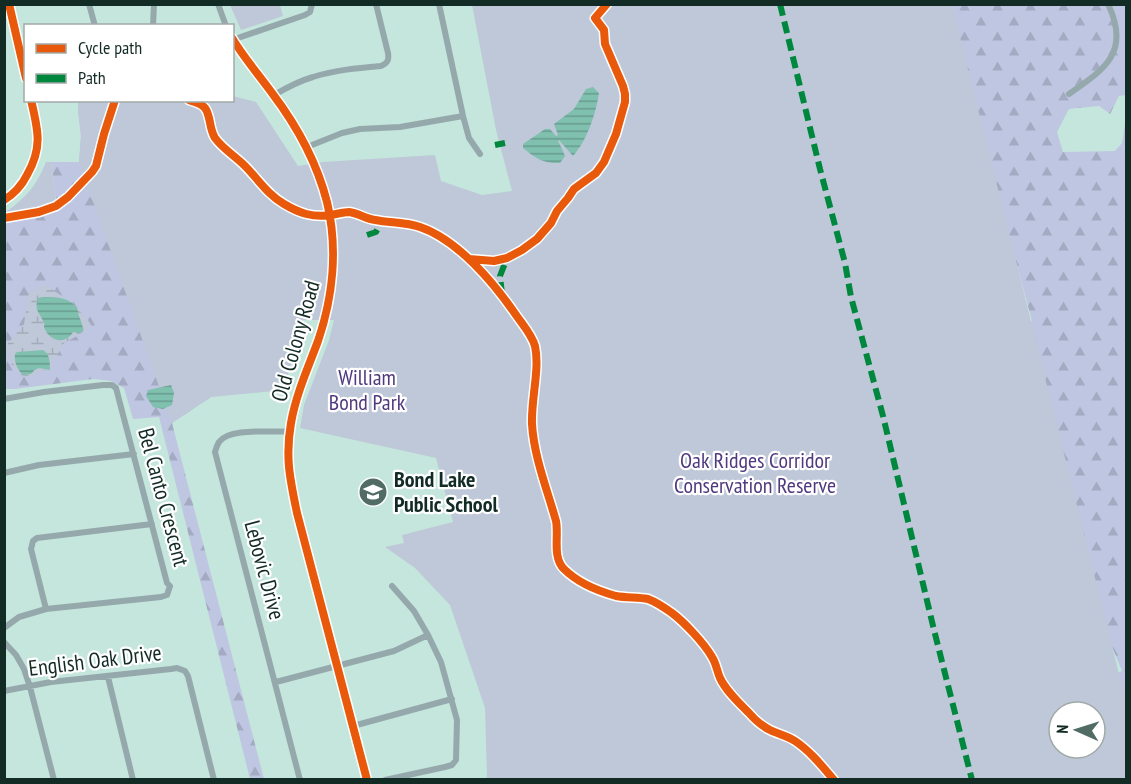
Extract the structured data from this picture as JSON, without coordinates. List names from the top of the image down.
{
  "streets": {
    "street": [
      "Old Colony Road",
      "Bel Canto Crescent",
      "Lebovic Drive",
      "English Oak Drive"
    ]
  },
  "crossings": [
    ["Old Colony Road", "Lebovic Drive"]
  ],
  "parks": ["William Bond Park", "Oak Ridges Corridor Conservation Reserve"],
  "places": {
    "school or university": ["Bond Lake Public School"]
  },
  "legend": ["Cycle path", "Path"],
  "north": "left"
}
